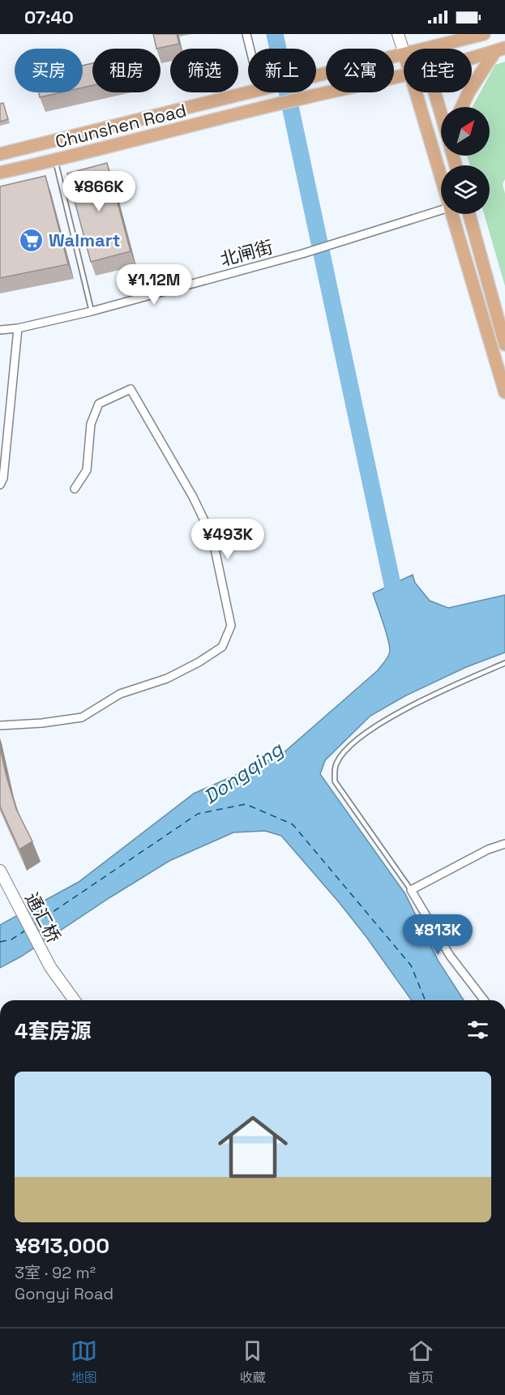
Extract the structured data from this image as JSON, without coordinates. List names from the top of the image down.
{
  "streets": {
    "main road": ["Chunshen Road"],
    "street": ["北闸街", "通汇桥"]
  },
  "water": ["Dongqing"],
  "places": {
    "supermarket": ["Walmart"]
  },
  "north": "top right",
  "page": {
    "status": "07:40",
    "chip": [
      "买房",
      "租房",
      "筛选",
      "新上",
      "公寓",
      "住宅"
    ],
    "price": [
      "¥866K",
      "¥1.12M",
      "¥493K",
      "¥813K"
    ],
    "heading": "4套房源",
    "list": [
      {
        "name": "¥813,000",
        "note": "3室 · 92 m² · Gongyi Road"
      }
    ],
    "tabs": ["地图", "收藏", "首页"]
  }
}
